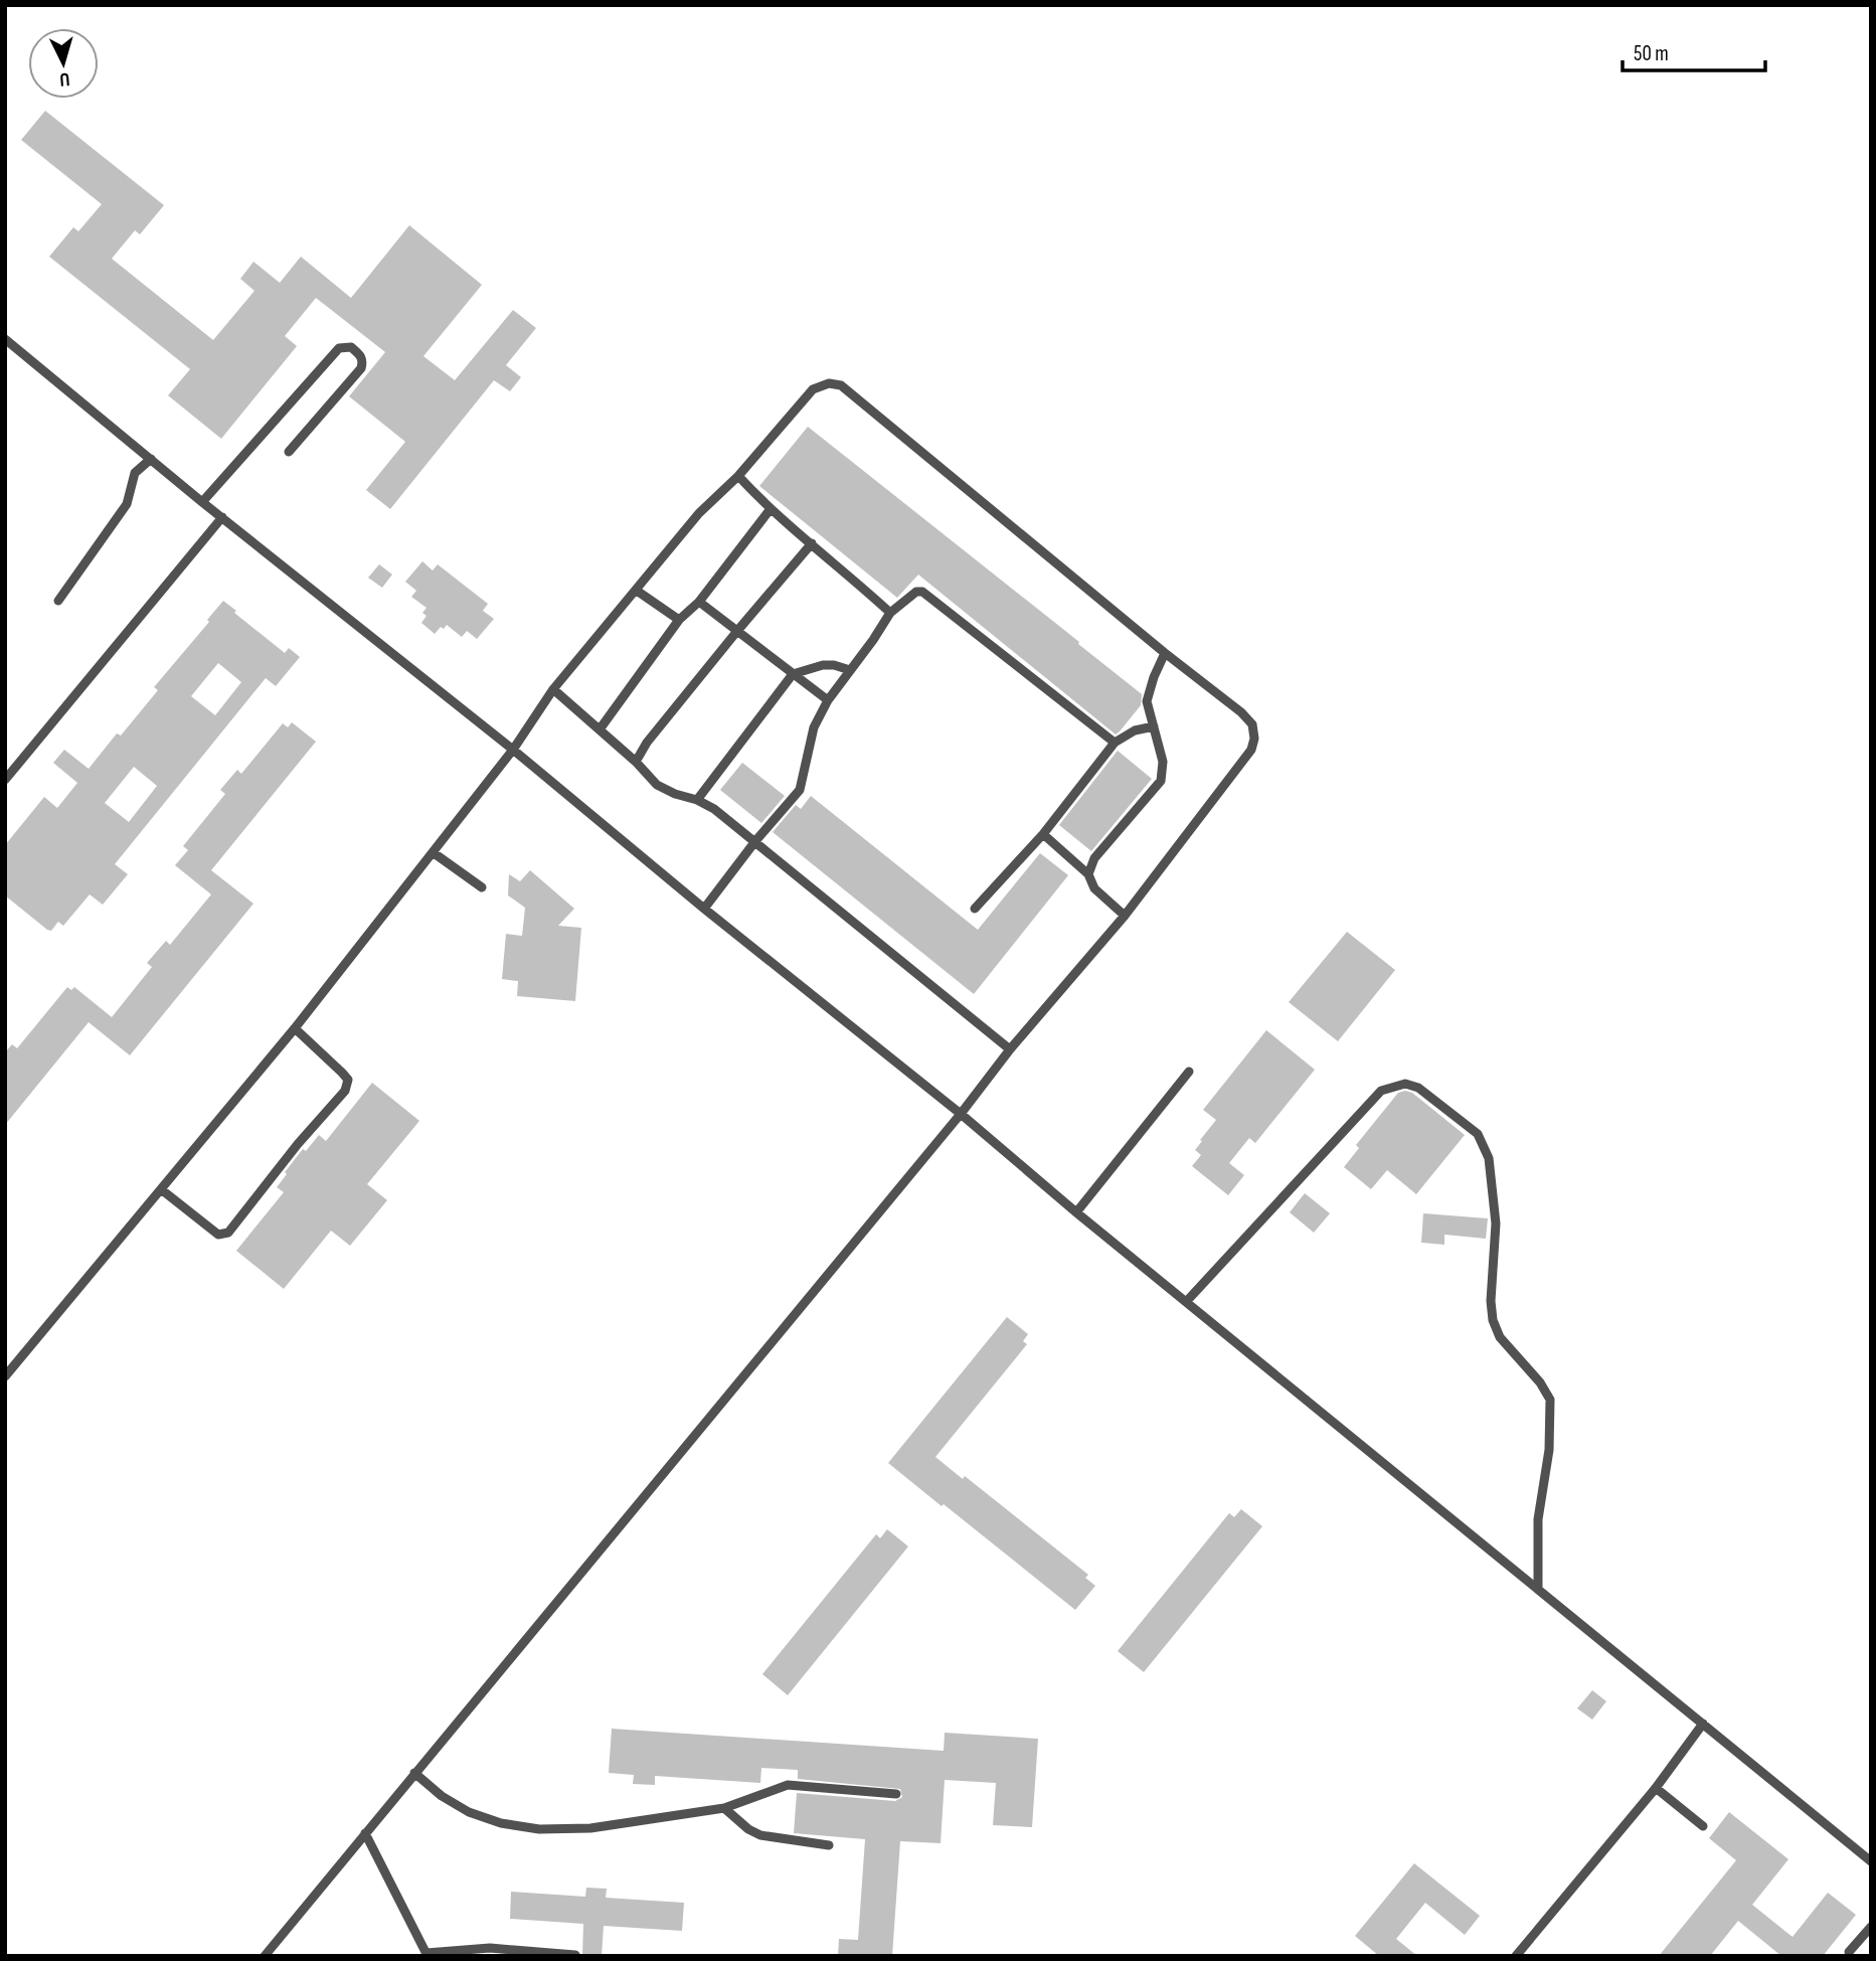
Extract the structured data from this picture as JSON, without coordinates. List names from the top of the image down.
{
  "scale_bar": "50 m",
  "north": "bottom"
}
